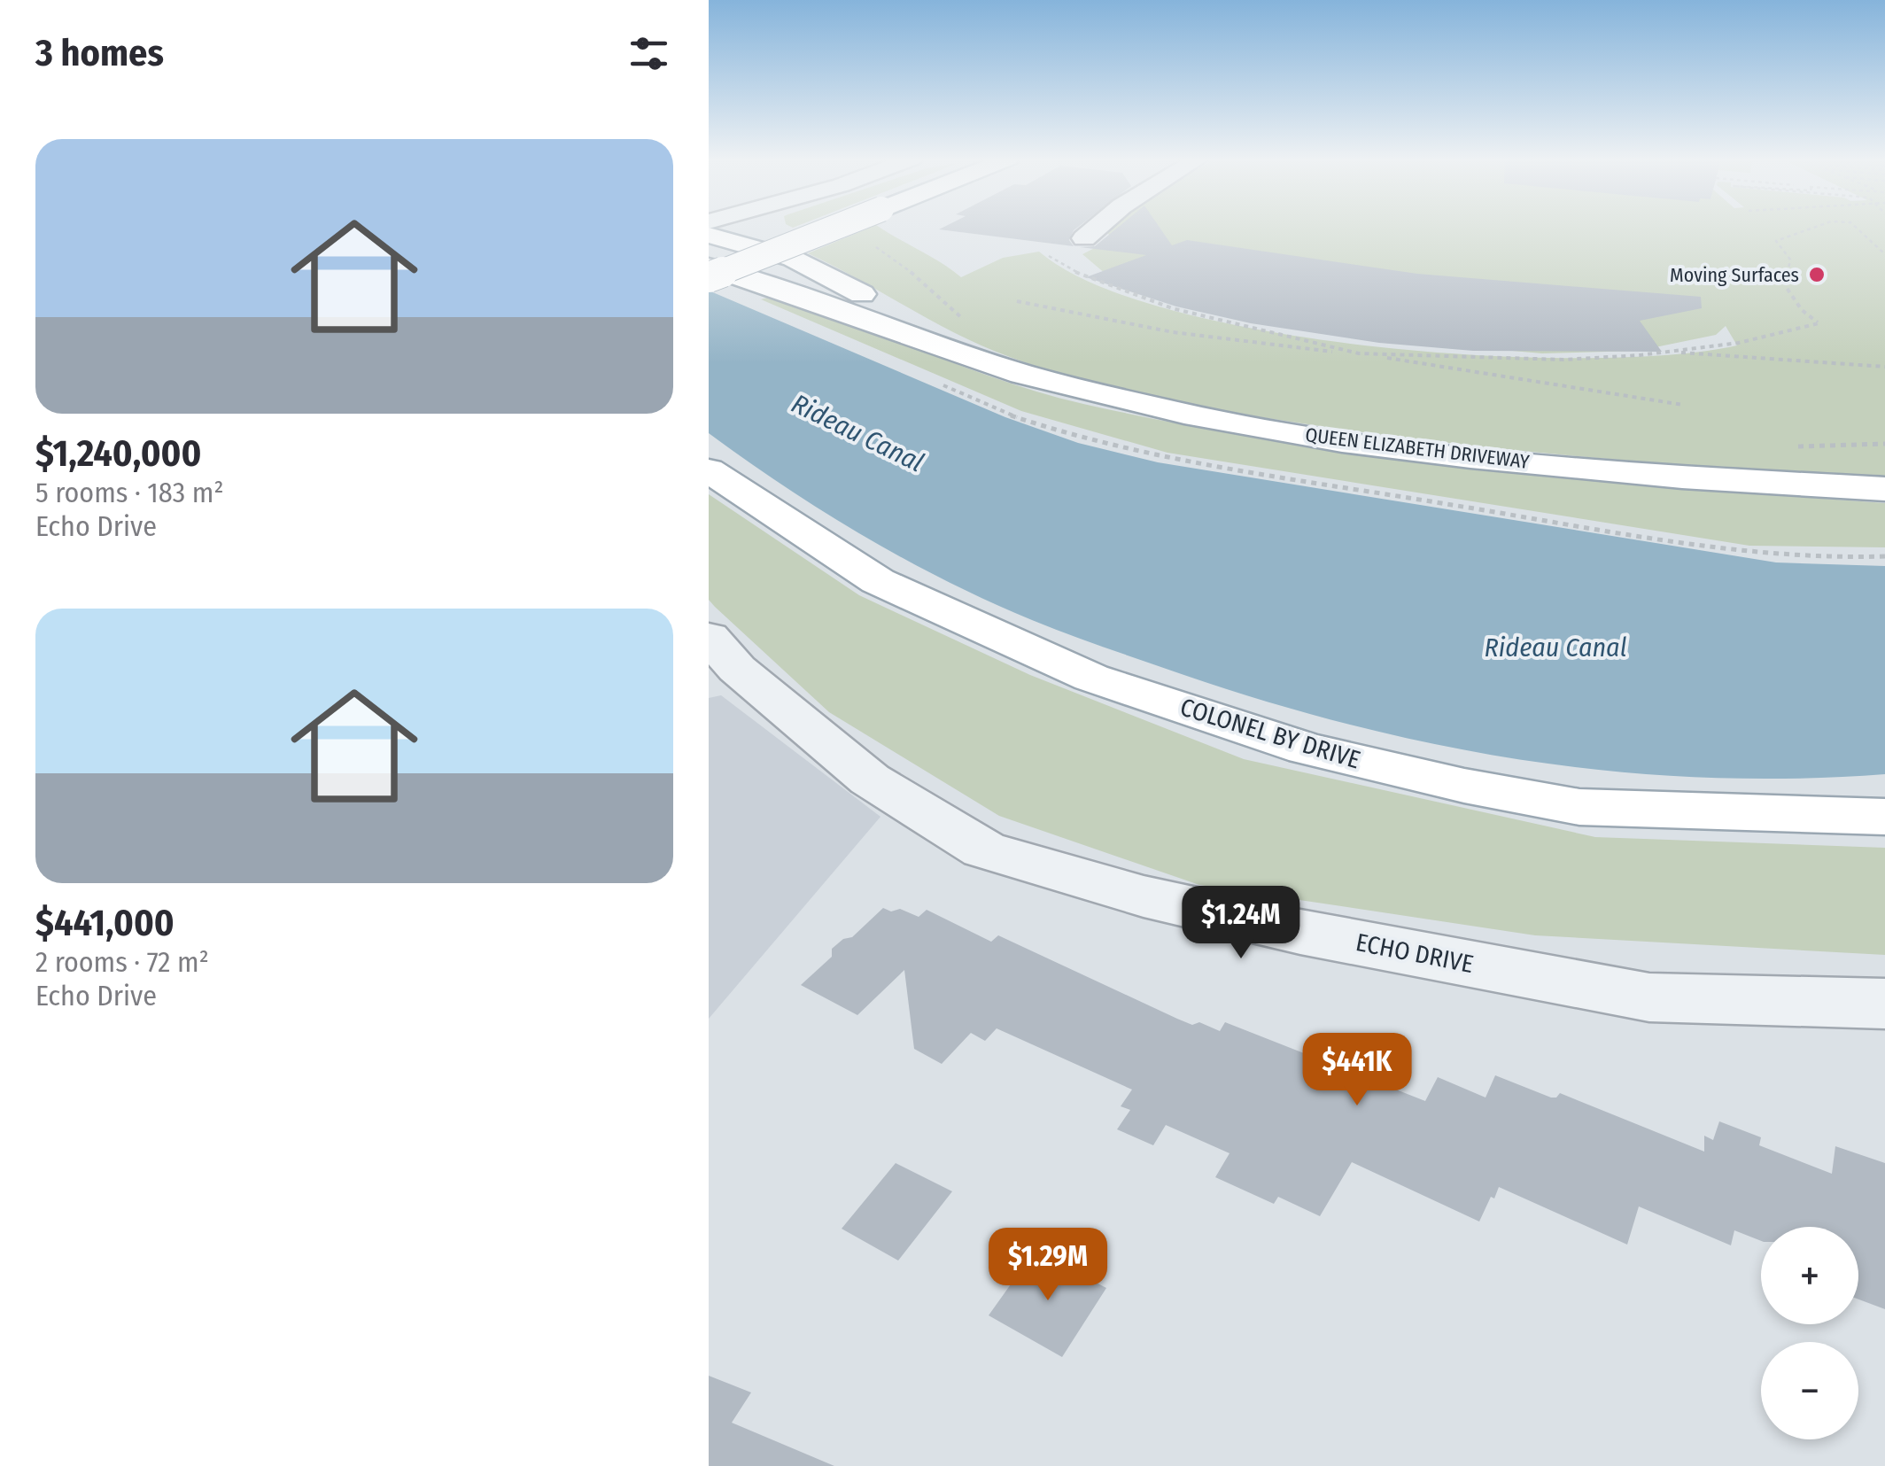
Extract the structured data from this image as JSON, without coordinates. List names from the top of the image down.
{
  "streets": {
    "main road": ["QUEEN ELIZABETH DRIVEWAY", "COLONEL BY DRIVE"],
    "street": ["ECHO DRIVE"]
  },
  "water": ["Rideau Canal"],
  "places": ["Moving Surfaces"],
  "page": {
    "heading": "3 homes",
    "list": [
      {
        "name": "$1,240,000",
        "note": "5 rooms · 183 m² · Echo Drive"
      },
      {
        "name": "$441,000",
        "note": "2 rooms · 72 m² · Echo Drive"
      }
    ],
    "price": ["$1.24M", "$441K", "$1.29M"],
    "map_buttons": ["+", "−"]
  }
}
